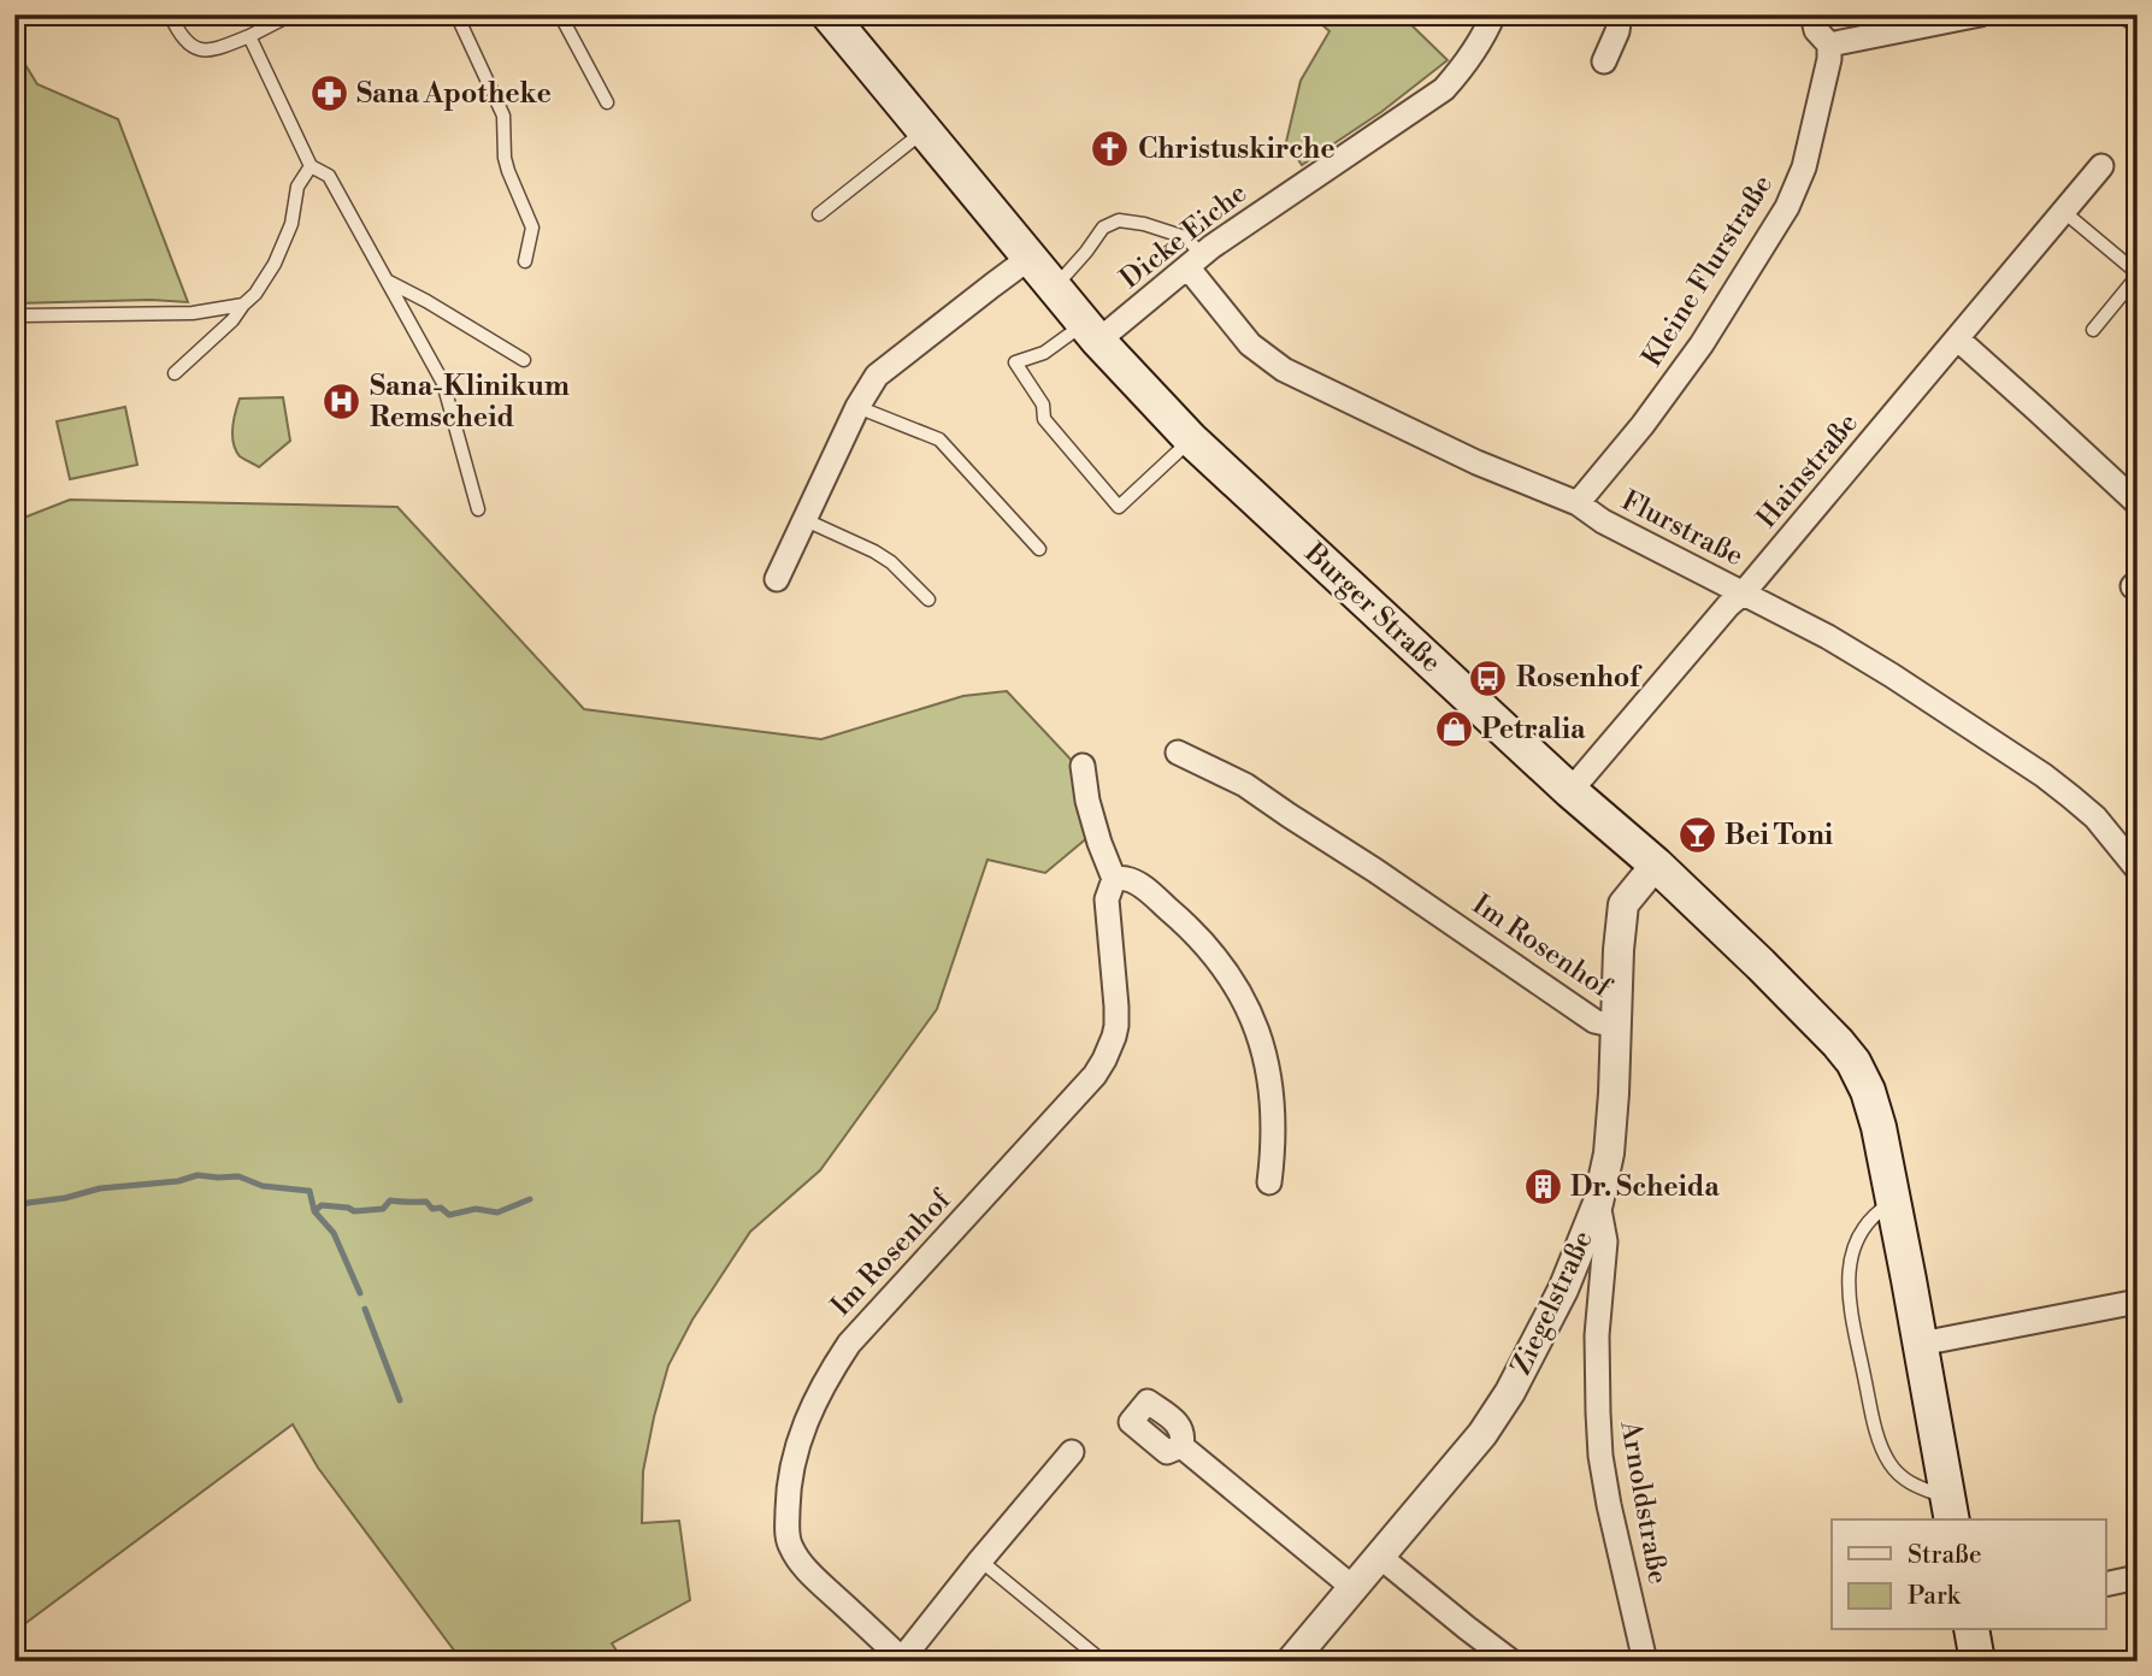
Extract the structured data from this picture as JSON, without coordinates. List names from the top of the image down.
{
  "streets": {
    "main road": ["Burger Straße"],
    "street": [
      "Dicke Eiche",
      "Kleine Flurstraße",
      "Hainstraße",
      "Flurstraße",
      "Im Rosenhof",
      "Ziegelstraße",
      "Arnoldstraße"
    ]
  },
  "crossings": [
    ["Dicke Eiche", "Flurstraße"],
    ["Dicke Eiche", "Burger Straße"],
    ["Kleine Flurstraße", "Flurstraße"],
    ["Hainstraße", "Flurstraße"],
    ["Hainstraße", "Burger Straße"],
    ["Burger Straße", "Ziegelstraße"],
    ["Im Rosenhof", "Ziegelstraße"],
    ["Ziegelstraße", "Arnoldstraße"]
  ],
  "places": {
    "pharmacy": ["Sana Apotheke"],
    "church": ["Christuskirche"],
    "hospital": ["Sana-Klinikum Remscheid"],
    "bus stop": ["Rosenhof"],
    "shop": ["Petralia"],
    "bar": ["Bei Toni"],
    "building": ["Dr. Scheida"]
  },
  "legend": ["Straße", "Park"]
}
